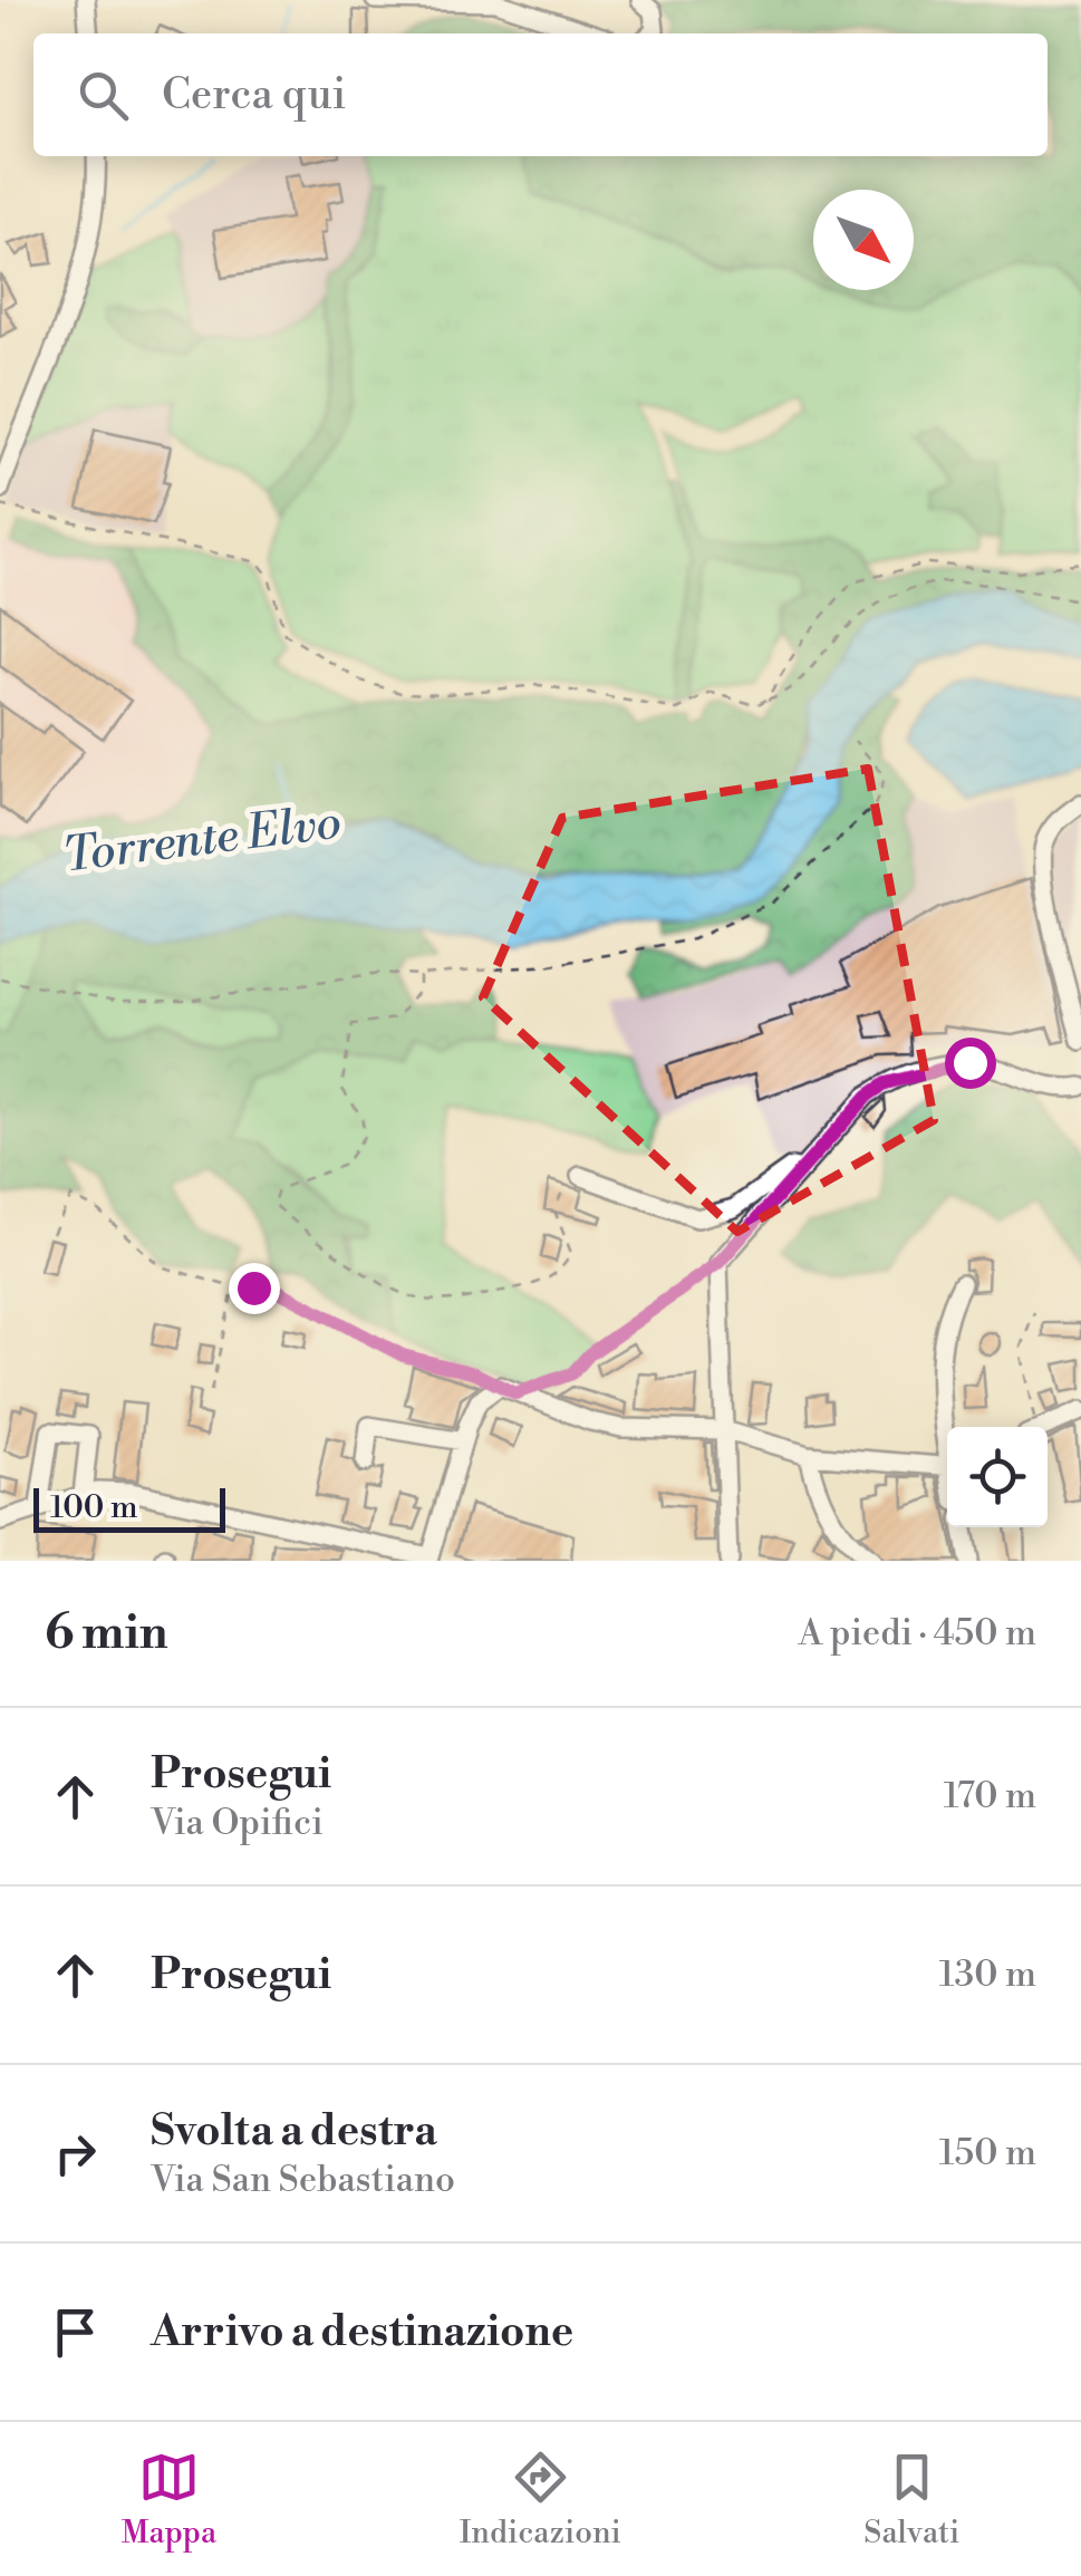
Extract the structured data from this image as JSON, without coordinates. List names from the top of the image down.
{
  "water": ["Torrente Elvo"],
  "scale_bar": "100 m",
  "north": "bottom right",
  "page": {
    "search": "Cerca qui",
    "scale": "100 m",
    "heading": ["6 min", "A piedi · 450 m"],
    "list": [
      ["Prosegui", "Via Opifici", "170 m"],
      ["Prosegui", "130 m"],
      ["Svolta a destra", "Via San Sebastiano", "150 m"],
      "Arrivo a destinazione"
    ],
    "nav": ["Mappa", "Indicazioni", "Salvati"]
  }
}
